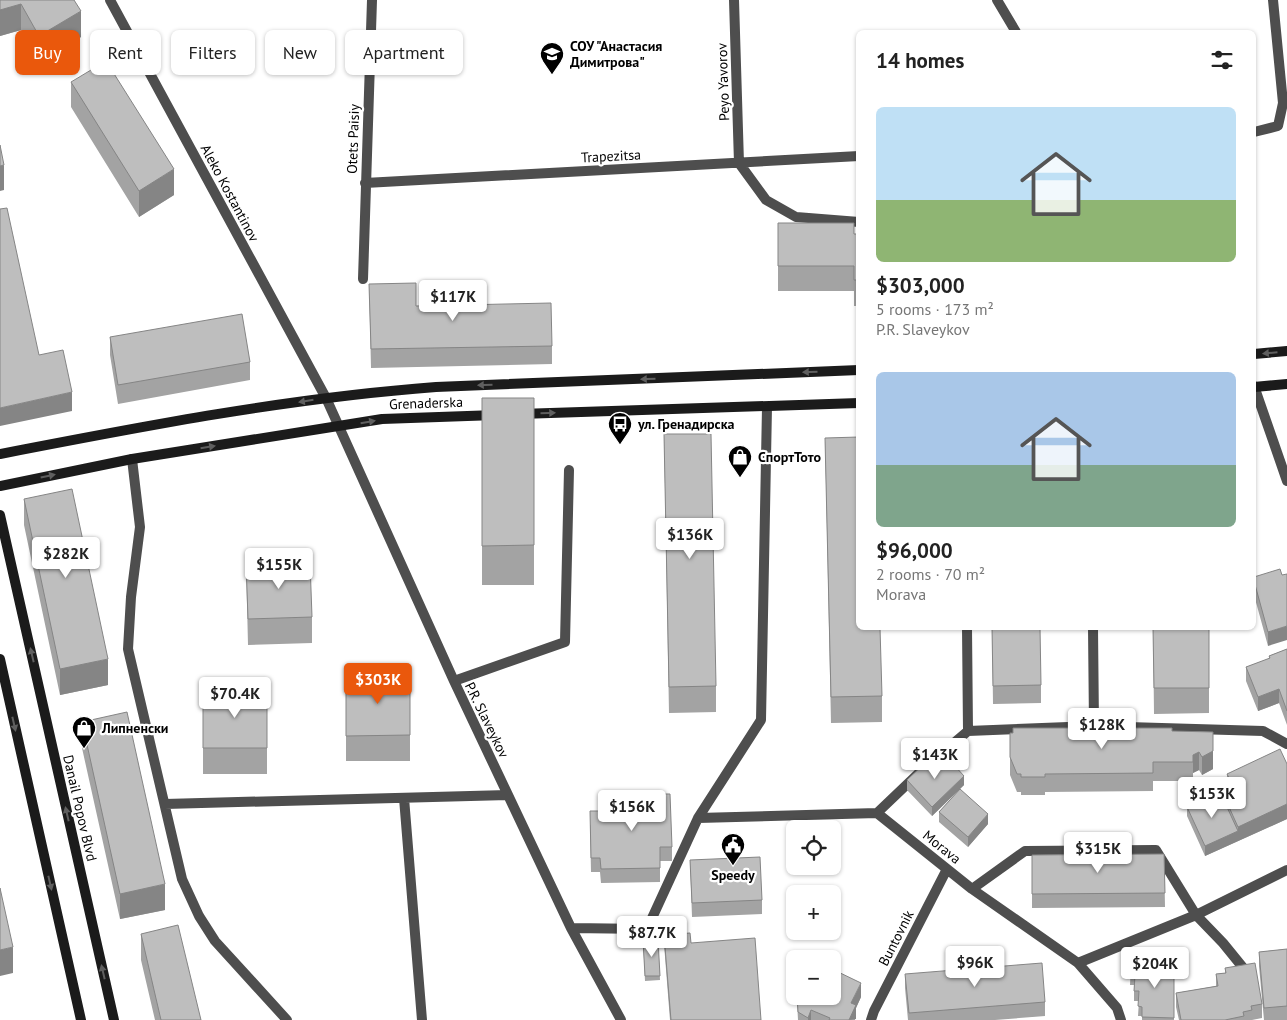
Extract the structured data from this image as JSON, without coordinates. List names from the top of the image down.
{
  "streets": {
    "street": [
      "Peyo Yavorov",
      "Otets Paisiy",
      "Trapezitsa",
      "Aleko Kostantinov",
      "Grenaderska",
      "P.R. Slaveykov",
      "Danail Popov Blvd",
      "Morava",
      "Buntovnik"
    ]
  },
  "crossings": [
    ["Peyo Yavorov", "Trapezitsa"],
    ["Otets Paisiy", "Trapezitsa"],
    ["Aleko Kostantinov", "Grenaderska"],
    ["Aleko Kostantinov", "P.R. Slaveykov"],
    ["Grenaderska", "P.R. Slaveykov"],
    ["Morava", "Buntovnik"]
  ],
  "places": {
    "school or university": ["СОУ \"Анастасия Димитрова\""],
    "bus stop": ["ул. Гренадирска"],
    "shop": ["СпортТото", "Липненски"],
    "public building": ["Speedy"]
  },
  "page": {
    "chip": [
      "Buy",
      "Rent",
      "Filters",
      "New",
      "Apartment"
    ],
    "heading": "14 homes",
    "list": [
      {
        "name": "$303,000",
        "note": "5 rooms · 173 m² · P.R. Slaveykov"
      },
      {
        "name": "$96,000",
        "note": "2 rooms · 70 m² · Morava"
      }
    ],
    "price": [
      "$117K",
      "$136K",
      "$282K",
      "$155K",
      "$303K",
      "$70.4K",
      "$128K",
      "$143K",
      "$153K",
      "$156K",
      "$315K",
      "$87.7K",
      "$96K",
      "$204K"
    ],
    "map_buttons": ["+", "−"]
  }
}
